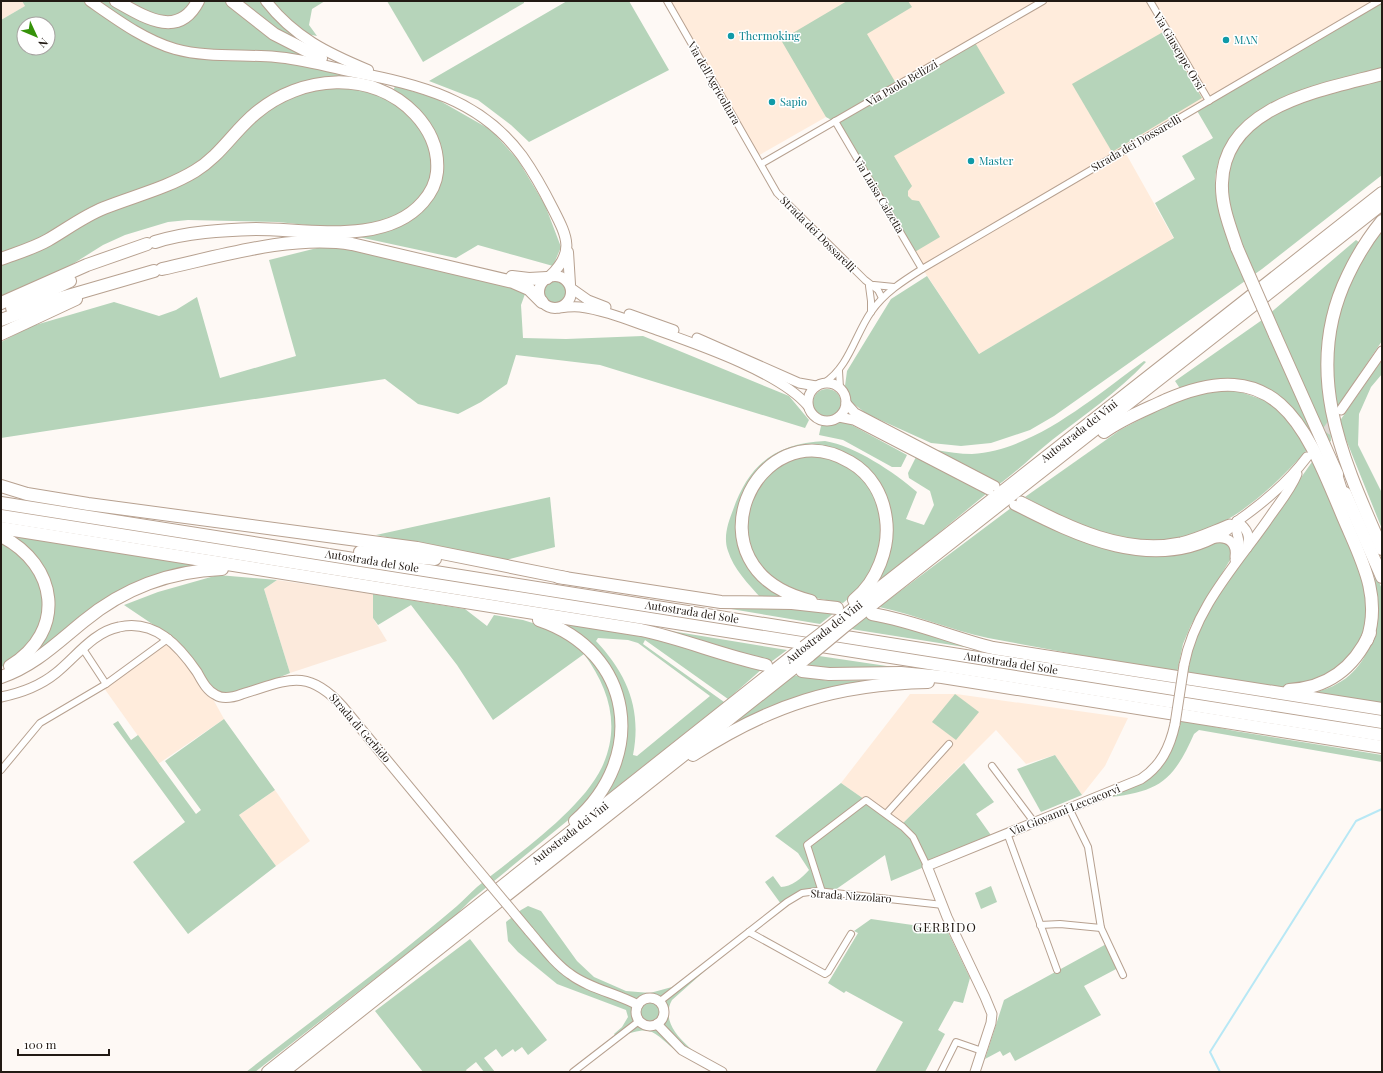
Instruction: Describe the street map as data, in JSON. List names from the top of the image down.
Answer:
{
  "streets": {
    "highway": ["Autostrada dei Vini", "Autostrada del Sole"],
    "street": [
      "Via Giuseppe Orsi",
      "Via dell'Agricoltura",
      "Via Paolo Belizzi",
      "Strada dei Dossarelli",
      "Via Luisa Calzetta",
      "Strada di Gerbido",
      "Via Giovanni Leccacorvi",
      "Strada Nizzolaro"
    ]
  },
  "crossings": [
    ["Via Giuseppe Orsi", "Strada dei Dossarelli"],
    ["Via dell'Agricoltura", "Via Paolo Belizzi"],
    ["Via dell'Agricoltura", "Strada dei Dossarelli"],
    ["Via Paolo Belizzi", "Strada dei Dossarelli"],
    ["Via Paolo Belizzi", "Via Luisa Calzetta"],
    ["Strada dei Dossarelli", "Via Luisa Calzetta"],
    ["Strada di Gerbido", "Strada Nizzolaro"]
  ],
  "districts": ["GERBIDO"],
  "places": [
    "Thermoking",
    "MAN",
    "Sapio",
    "Master"
  ],
  "scale_bar": "100 m",
  "north": "bottom right"
}
